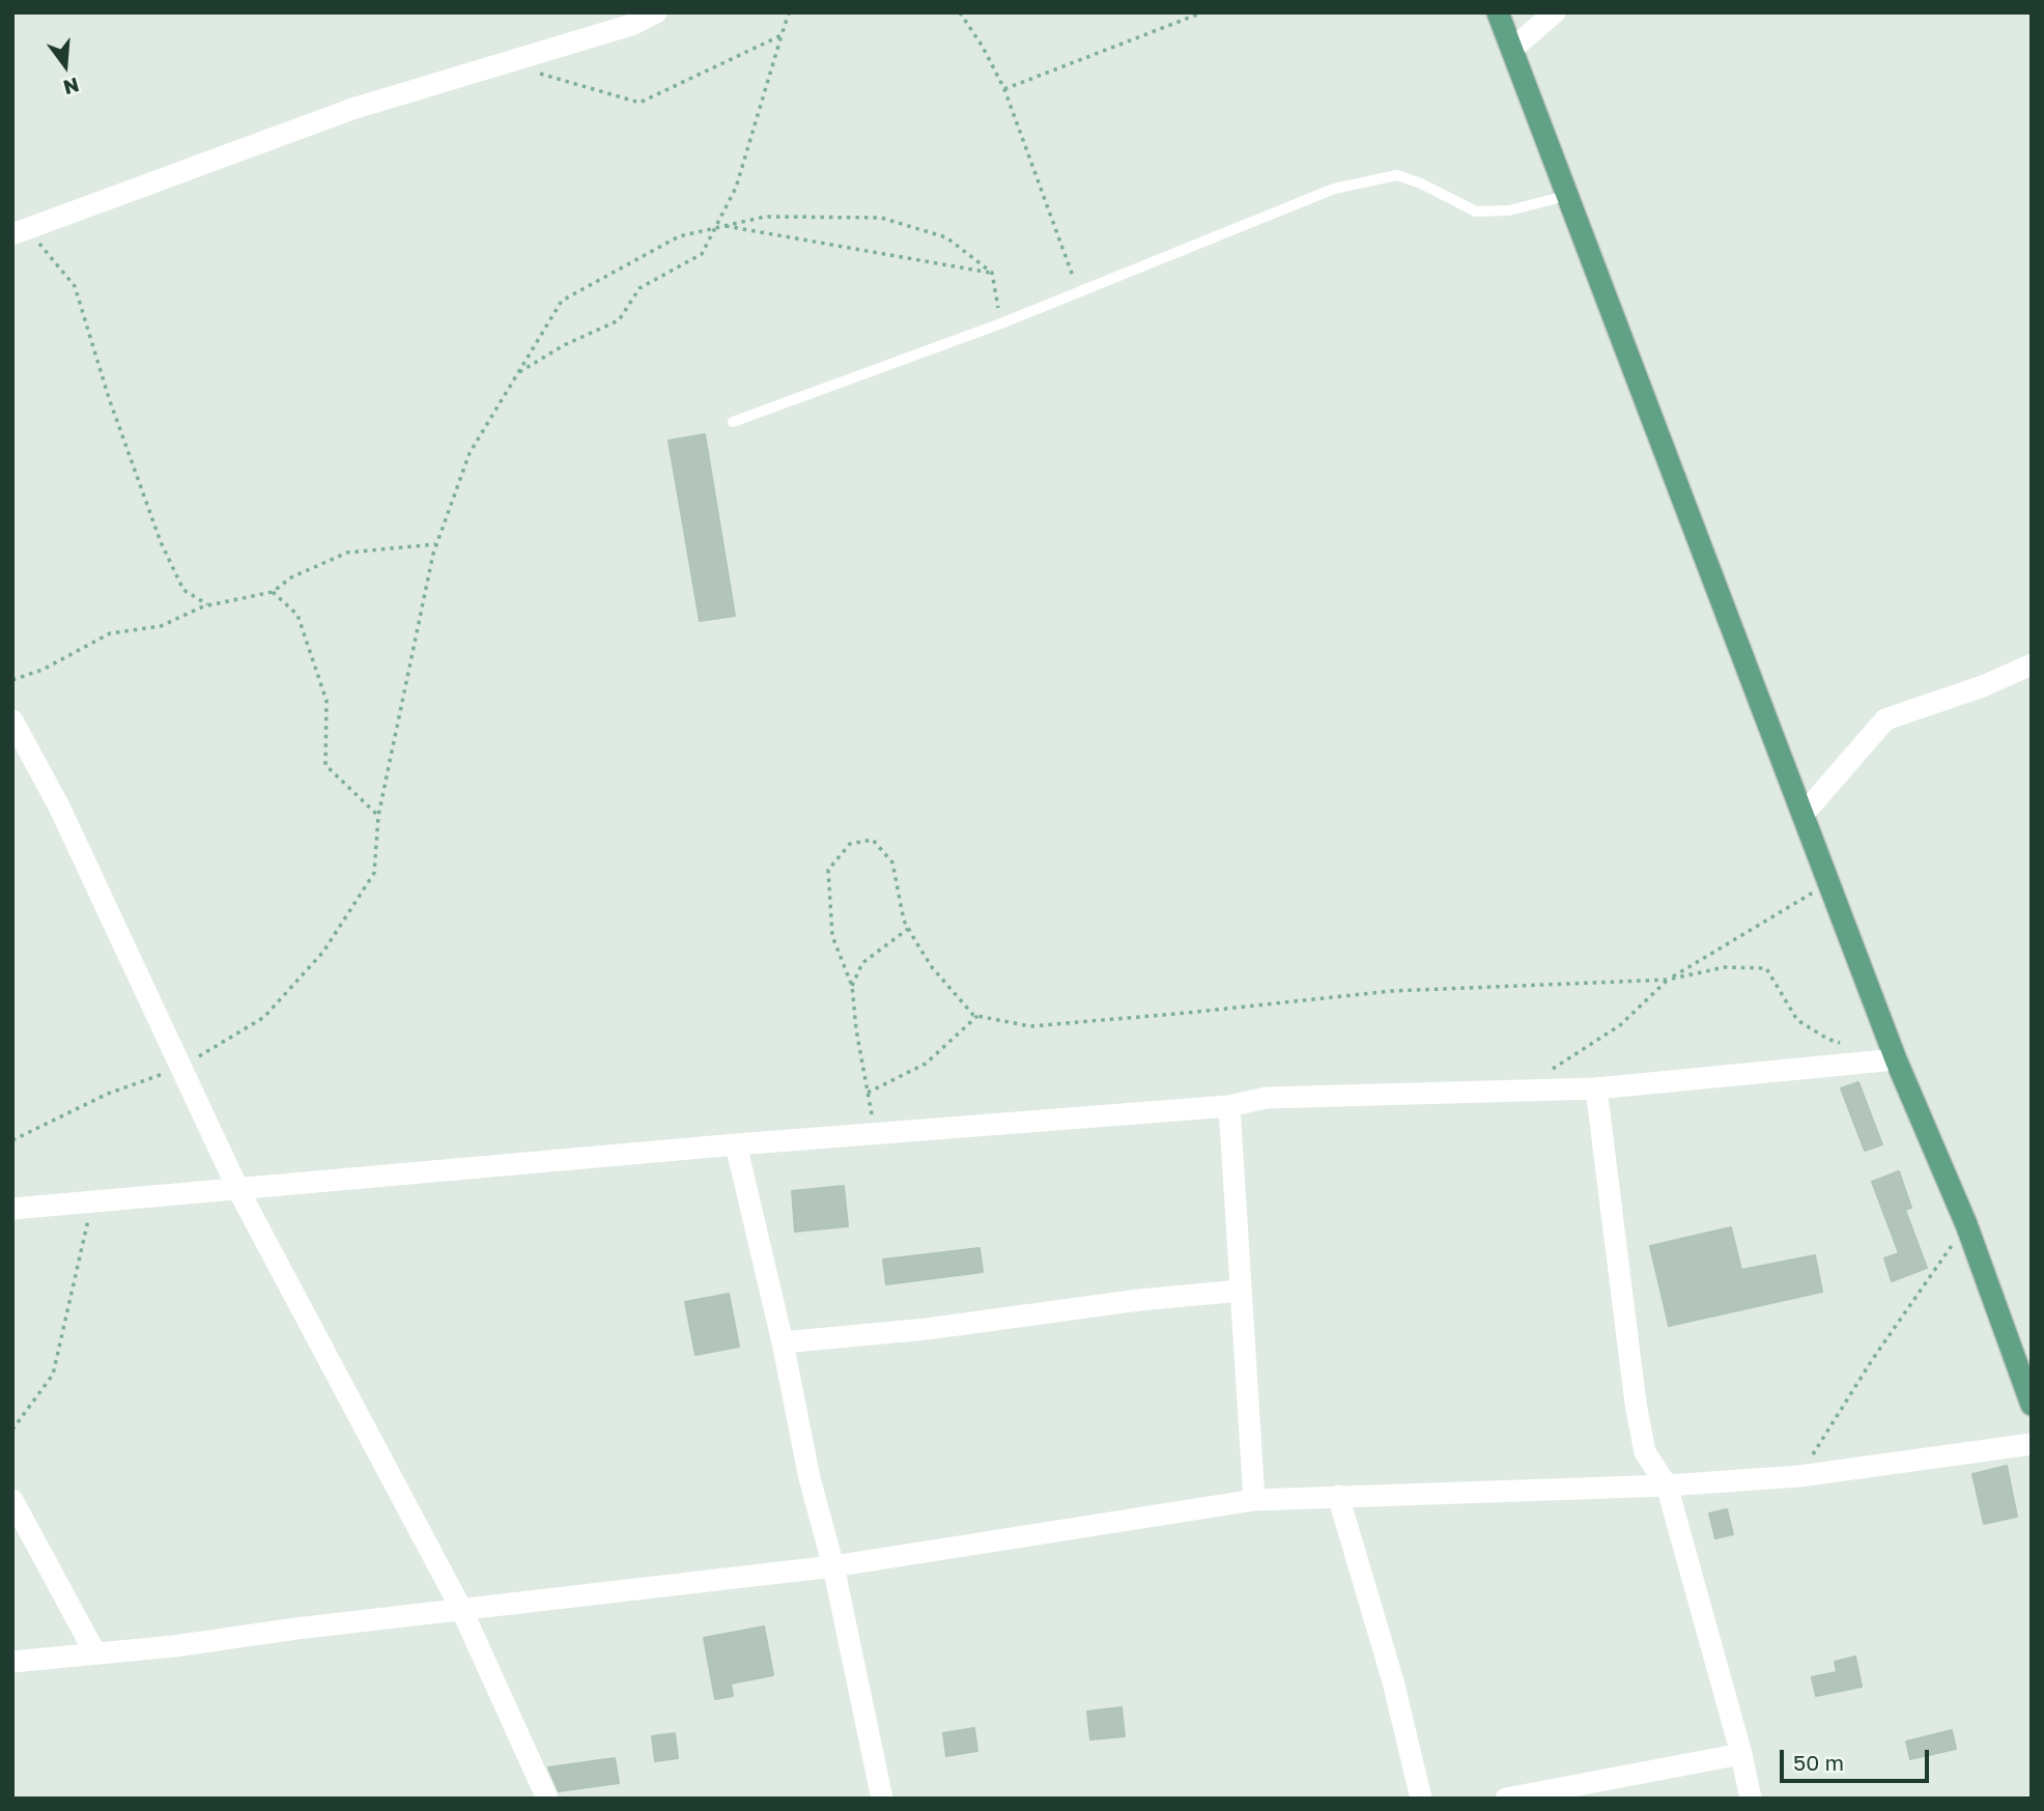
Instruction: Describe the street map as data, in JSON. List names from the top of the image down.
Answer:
{
  "scale_bar": "50 m",
  "north": "bottom"
}
